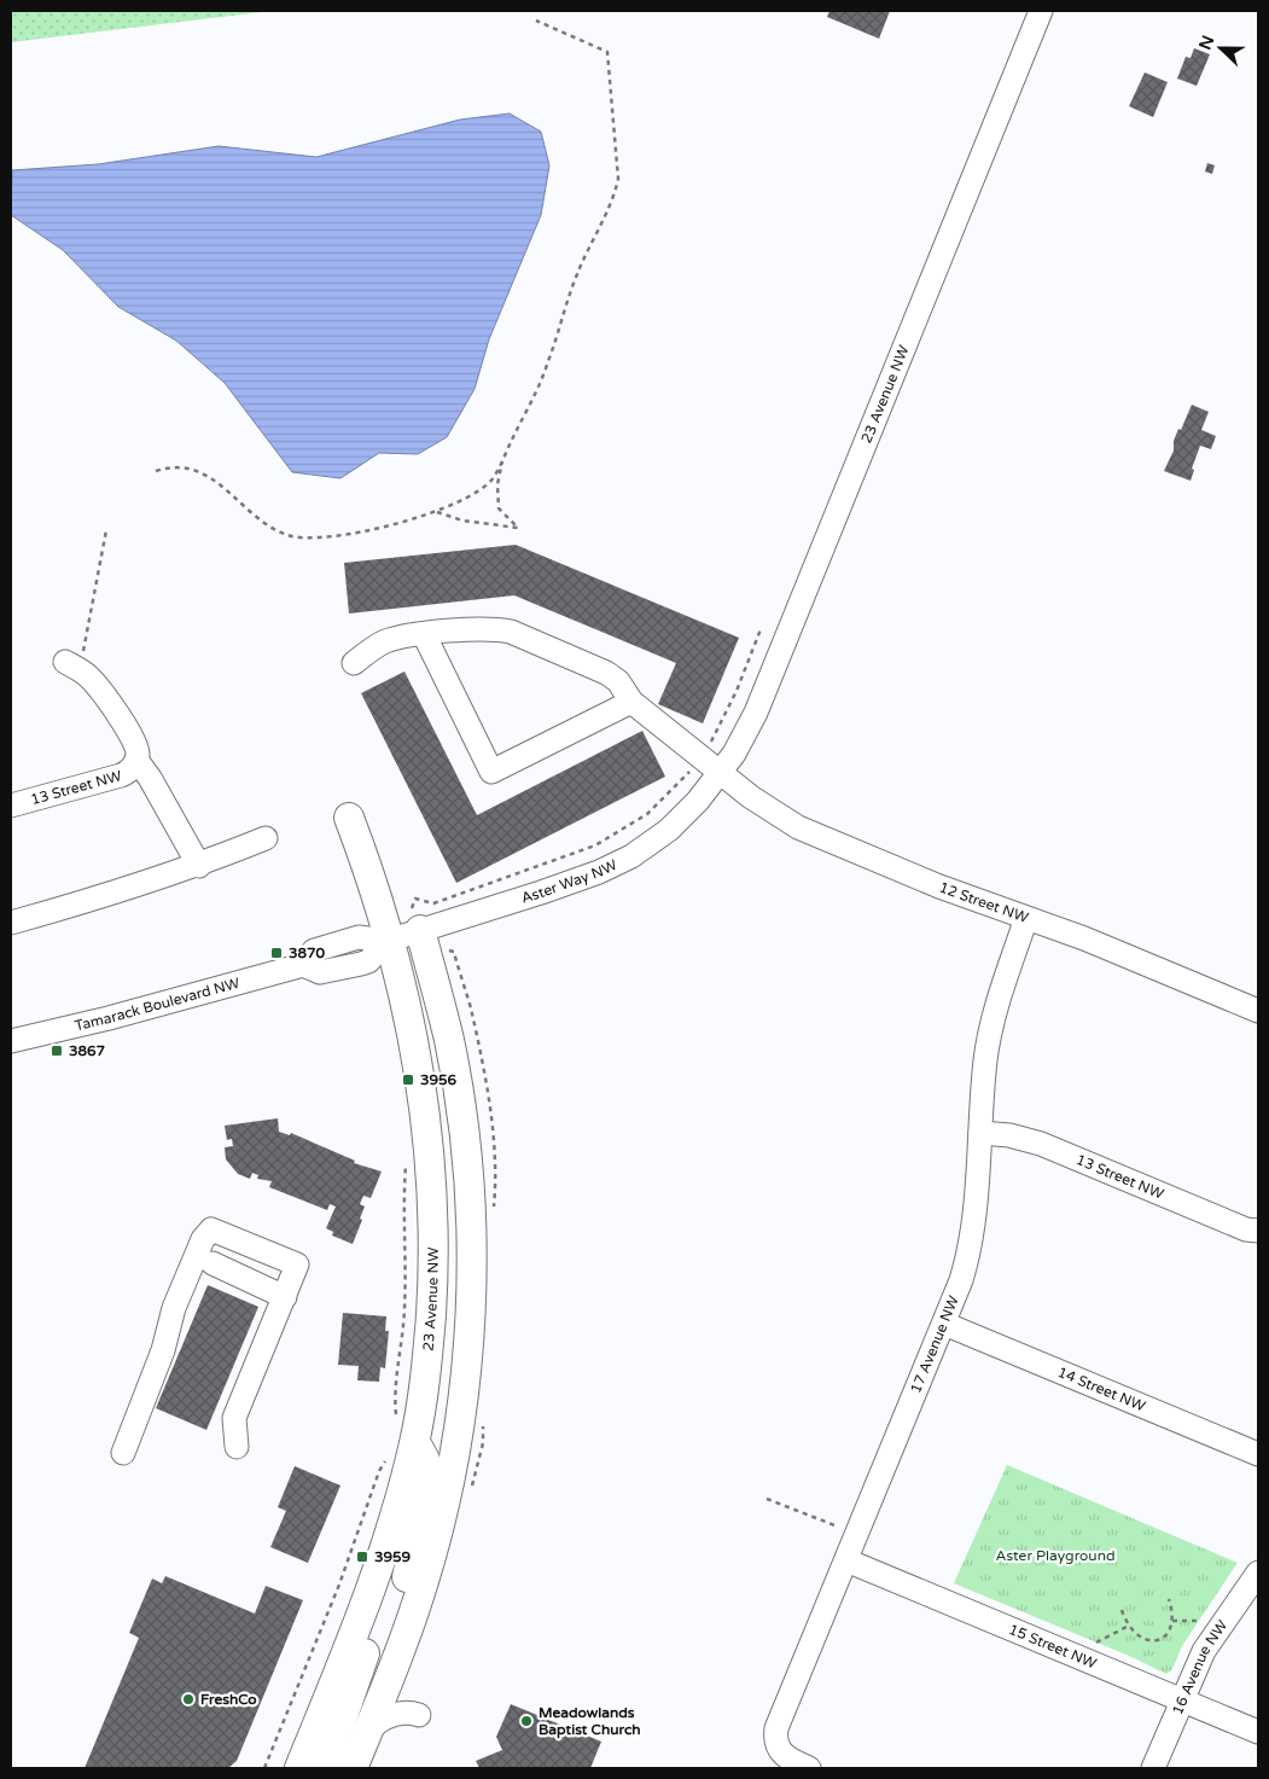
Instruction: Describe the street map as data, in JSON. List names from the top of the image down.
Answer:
{
  "streets": {
    "main road": ["23 Avenue NW"],
    "street": [
      "13 Street NW",
      "Aster Way NW",
      "12 Street NW",
      "Tamarack Boulevard NW",
      "17 Avenue NW",
      "14 Street NW",
      "15 Street NW",
      "16 Avenue NW"
    ]
  },
  "crossings": [
    ["23 Avenue NW", "Aster Way NW"],
    ["23 Avenue NW", "12 Street NW"],
    ["23 Avenue NW", "Tamarack Boulevard NW"],
    ["13 Street NW", "17 Avenue NW"],
    ["Aster Way NW", "12 Street NW"],
    ["Aster Way NW", "Tamarack Boulevard NW"],
    ["12 Street NW", "17 Avenue NW"],
    ["17 Avenue NW", "14 Street NW"],
    ["17 Avenue NW", "15 Street NW"],
    ["15 Street NW", "16 Avenue NW"]
  ],
  "parks": ["Aster Playground"],
  "places": {
    "transit": [
      "3870",
      "3867",
      "3956",
      "3959"
    ],
    "other": ["FreshCo", "Meadowlands Baptist Church"]
  },
  "north": "left"
}
